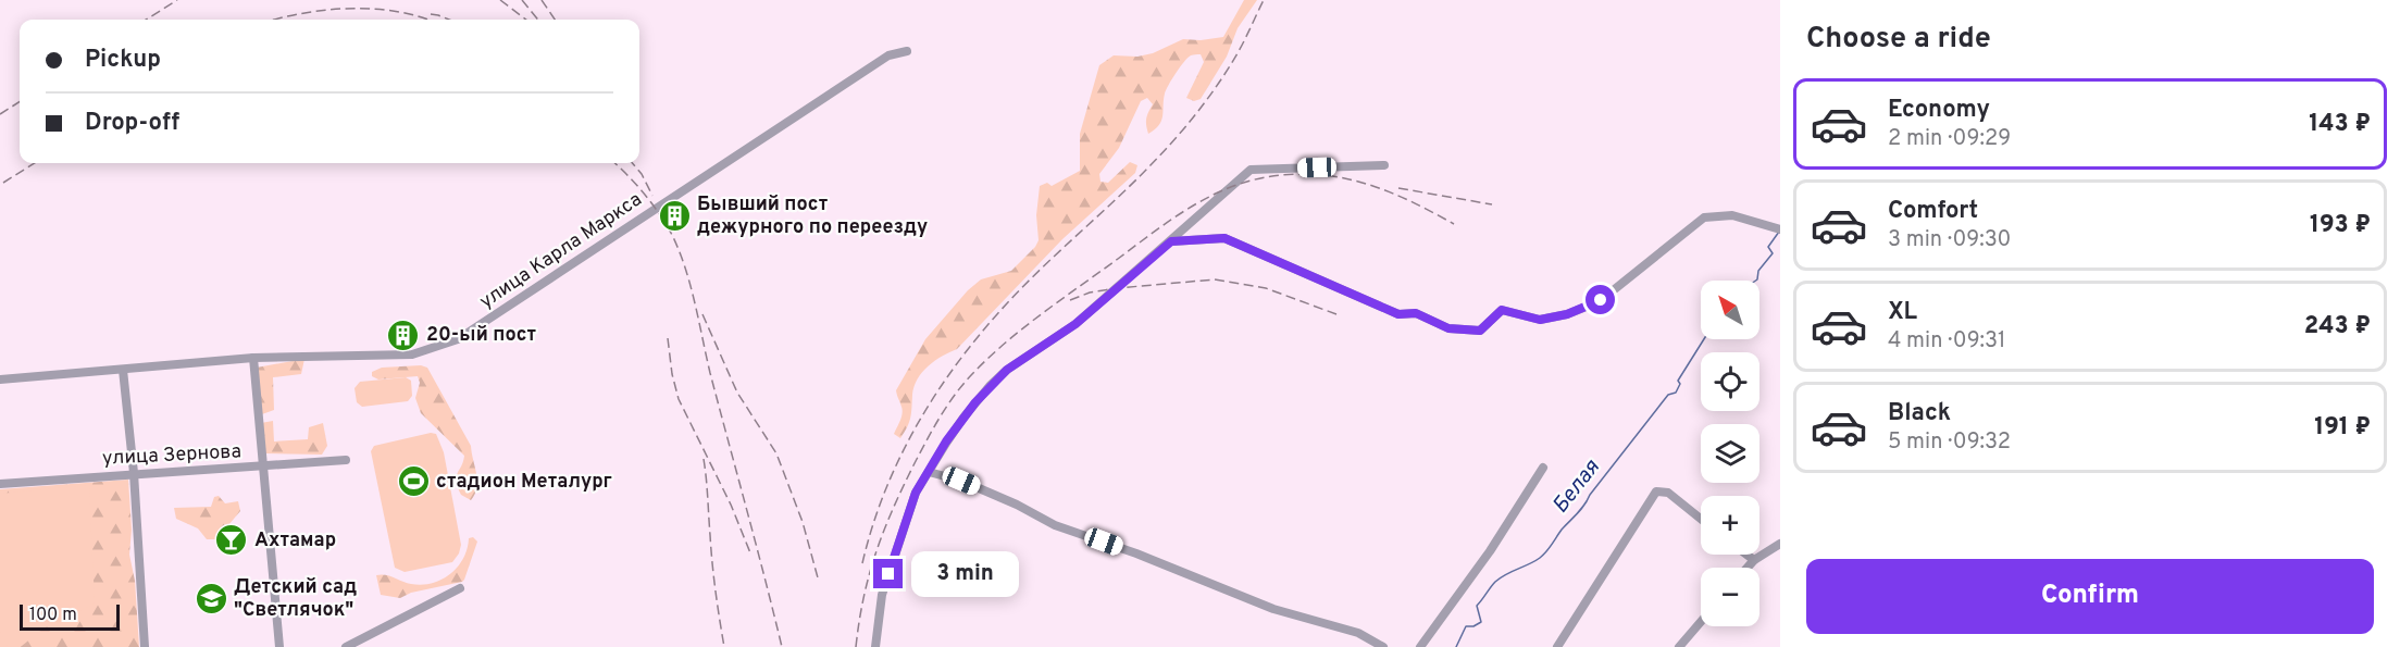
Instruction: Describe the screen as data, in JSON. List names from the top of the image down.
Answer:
{
  "streets": {
    "street": ["улица Карла Маркса", "улица Зернова"]
  },
  "water": ["Белая"],
  "places": {
    "building": ["Бывший пост дежурного по переезду", "20-ый пост"],
    "sports": ["стадион Металург"],
    "bar": ["Ахтамар"],
    "school or university": ["Детский сад \"Светлячок\""]
  },
  "scale_bar": "100 m",
  "north": "top left",
  "page": {
    "heading": "Choose a ride",
    "banner": ["Pickup", "Drop-off"],
    "list": [
      {
        "name": "Economy",
        "note": "2 min · 09:29",
        "value": "143 ₽"
      },
      {
        "name": "Comfort",
        "note": "3 min · 09:30",
        "value": "193 ₽"
      },
      {
        "name": "XL",
        "note": "4 min · 09:31",
        "value": "243 ₽"
      },
      {
        "name": "Black",
        "note": "5 min · 09:32",
        "value": "191 ₽"
      }
    ],
    "map_buttons": ["+", "−"],
    "buttons": "Confirm",
    "bubble": "3 min",
    "scale": "100 m"
  }
}
